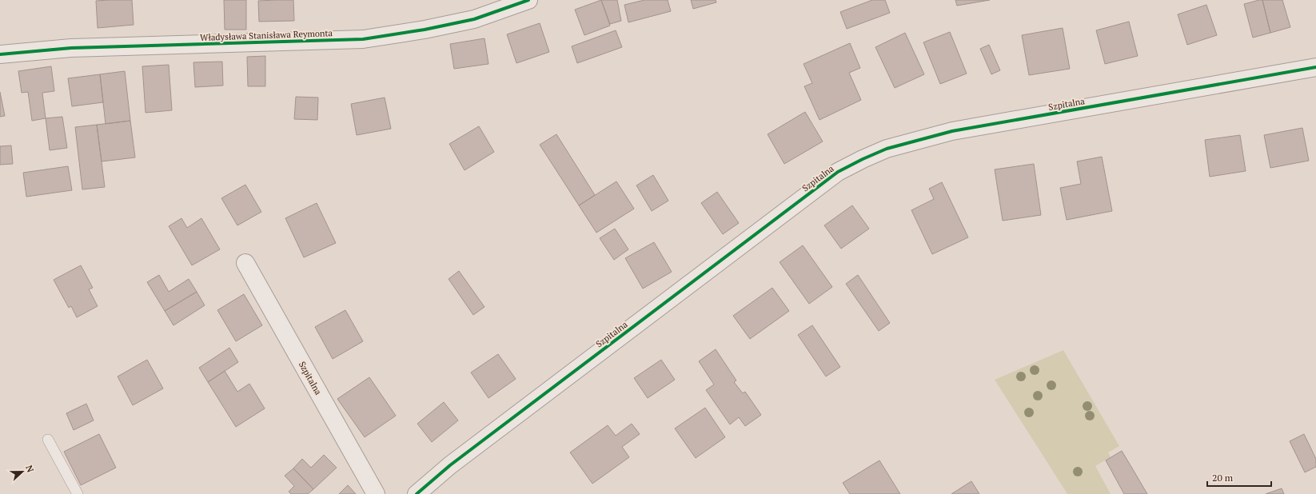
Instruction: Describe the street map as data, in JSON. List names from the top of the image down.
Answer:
{
  "streets": {
    "street": ["Władysława Stanisława Reymonta", "Szpitalna"]
  },
  "scale_bar": "20 m",
  "north": "right"
}
